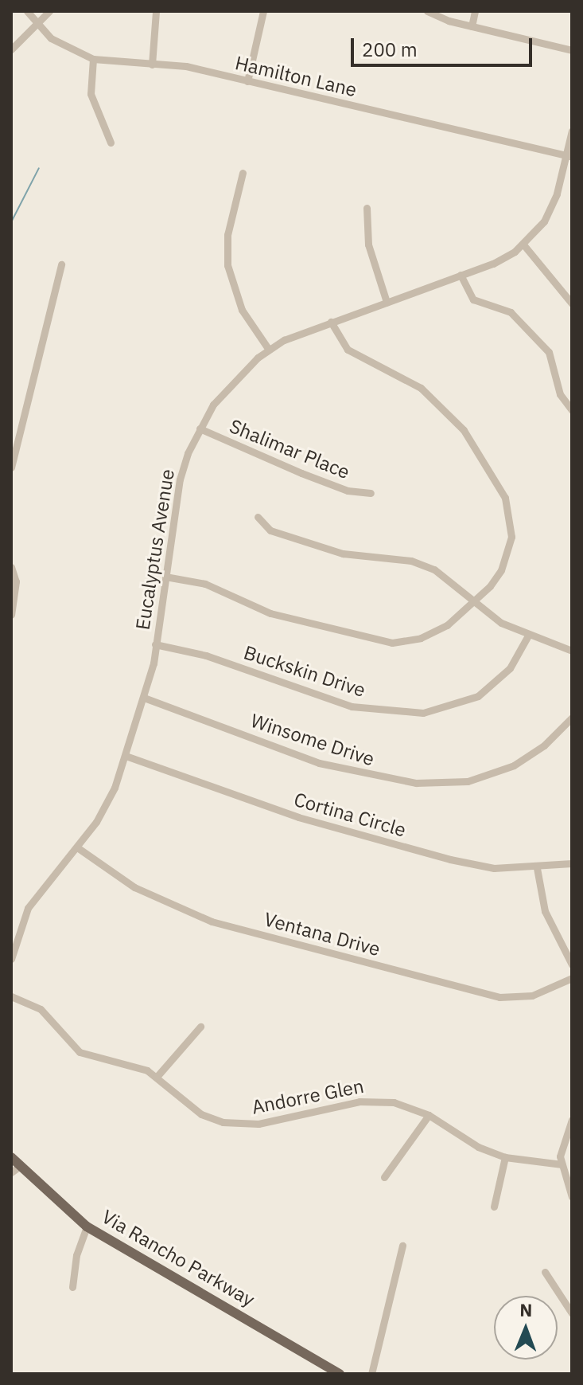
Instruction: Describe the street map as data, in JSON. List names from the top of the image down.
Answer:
{
  "streets": {
    "main road": ["Via Rancho Parkway"],
    "street": [
      "Hamilton Lane",
      "Shalimar Place",
      "Eucalyptus Avenue",
      "Buckskin Drive",
      "Winsome Drive",
      "Cortina Circle",
      "Ventana Drive",
      "Andorre Glen"
    ]
  },
  "crossings": [
    ["Hamilton Lane", "Eucalyptus Avenue"],
    ["Shalimar Place", "Eucalyptus Avenue"],
    ["Eucalyptus Avenue", "Buckskin Drive"],
    ["Eucalyptus Avenue", "Winsome Drive"],
    ["Eucalyptus Avenue", "Cortina Circle"],
    ["Eucalyptus Avenue", "Ventana Drive"]
  ],
  "scale_bar": "200 m",
  "north": "top"
}
